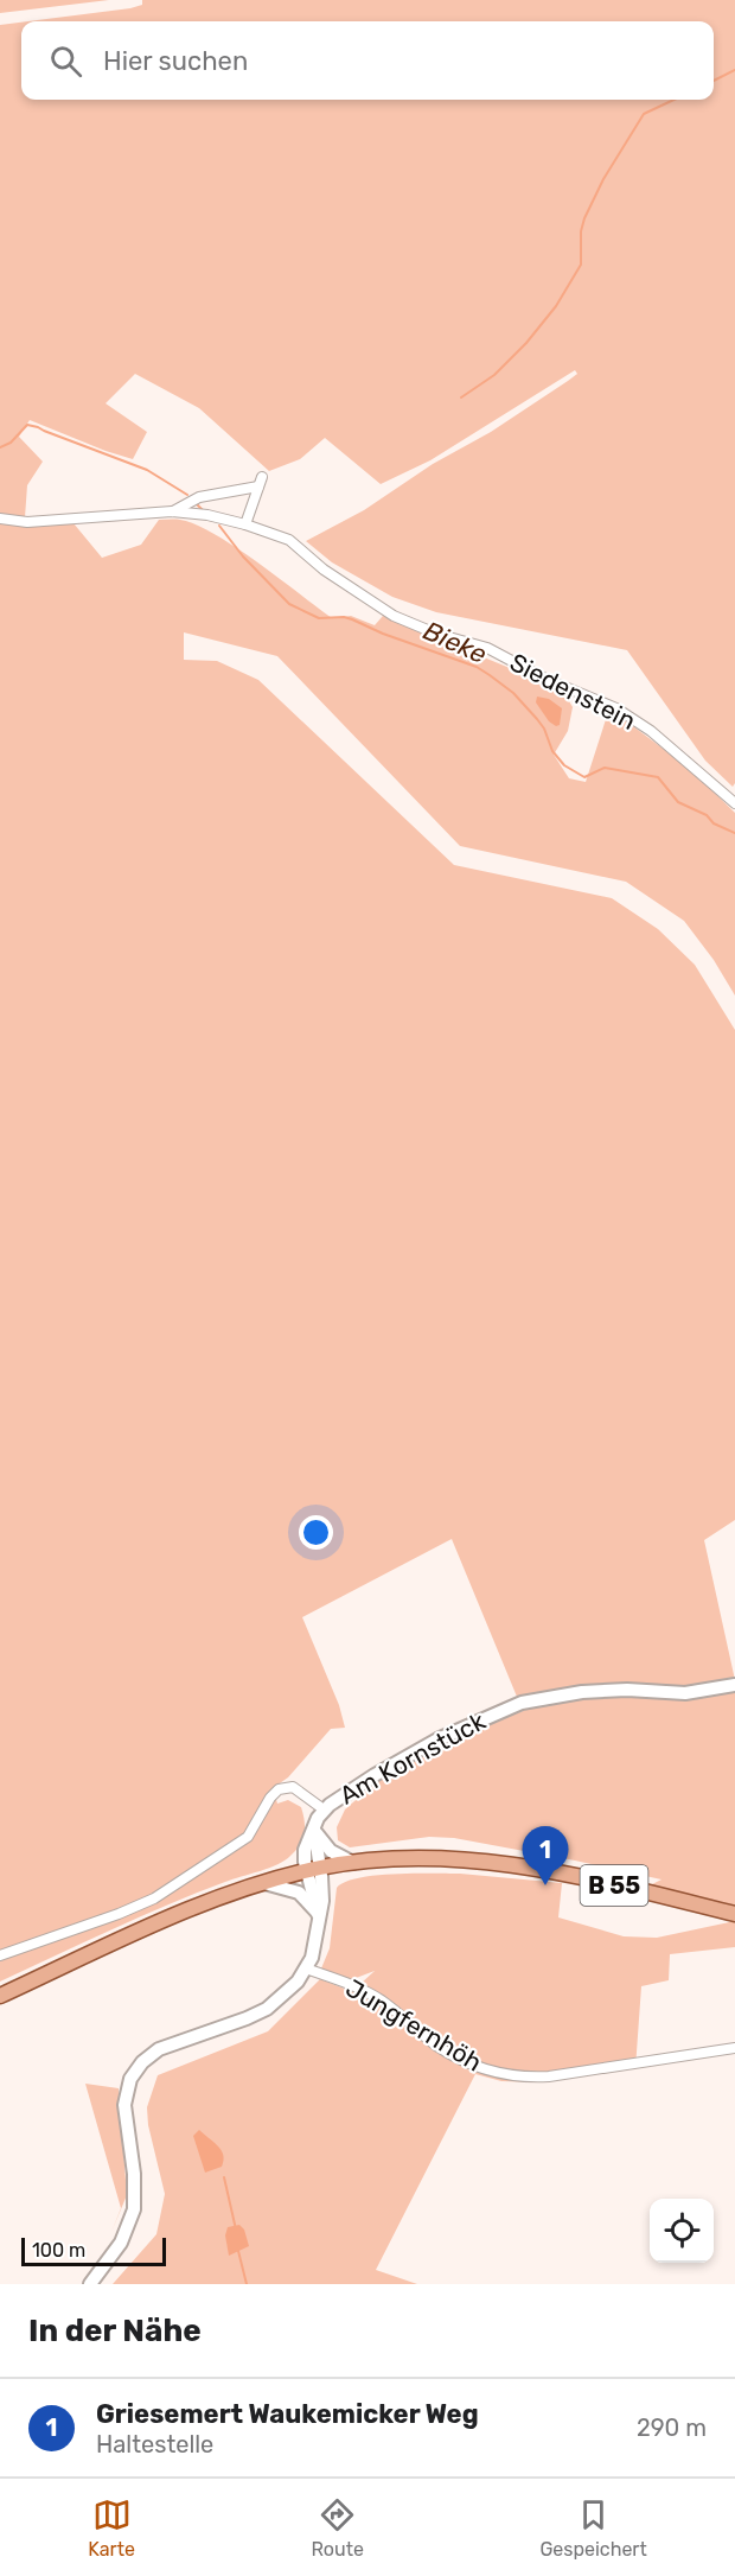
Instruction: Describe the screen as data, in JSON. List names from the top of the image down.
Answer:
{
  "streets": {
    "main road": ["B 55"],
    "street": ["Siedenstein", "Am Kornstück", "Jungfernhöh"]
  },
  "crossings": [
    ["Am Kornstück", "B 55"]
  ],
  "water": ["Bieke"],
  "scale_bar": "100 m",
  "page": {
    "search": "Hier suchen",
    "pins": "1",
    "scale": "100 m",
    "heading": "In der Nähe",
    "list": [
      {
        "mark": "1",
        "name": "Griesemert Waukemicker Weg",
        "note": "Haltestelle",
        "value": "290 m"
      }
    ],
    "nav": ["Karte", "Route", "Gespeichert"]
  }
}
